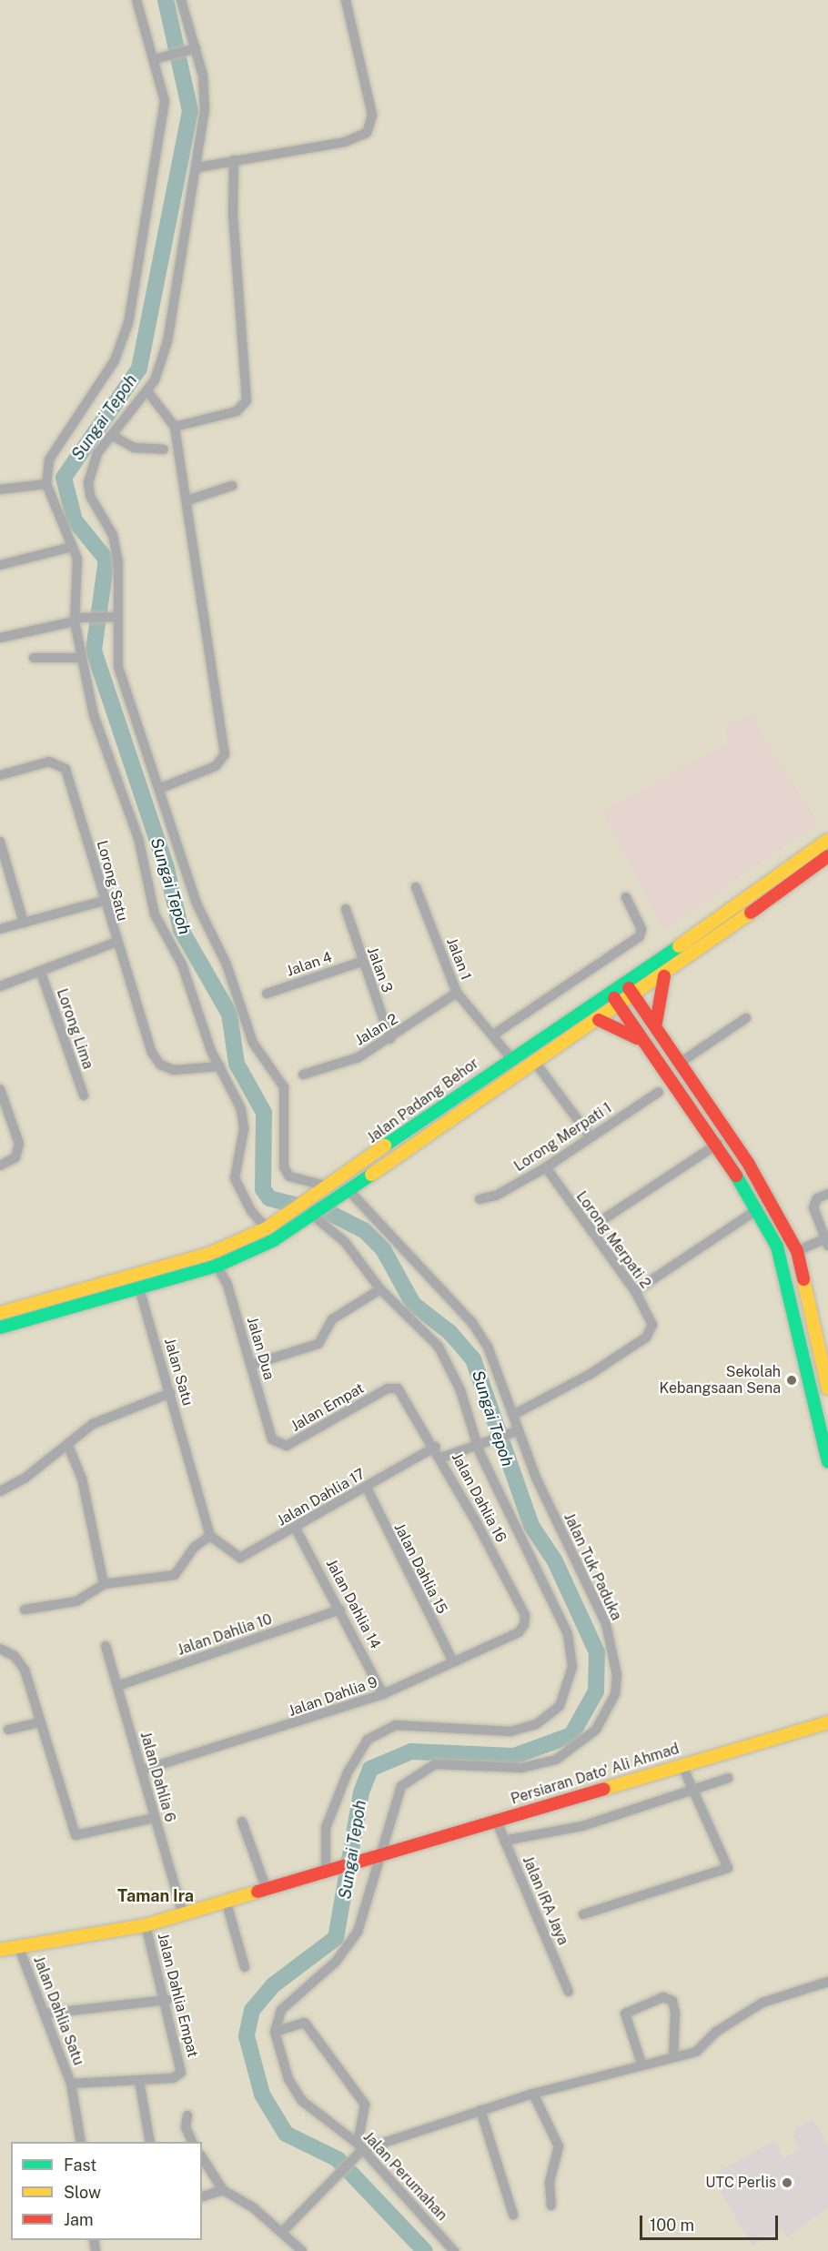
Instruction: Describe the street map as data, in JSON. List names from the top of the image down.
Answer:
{
  "streets": {
    "main road": ["Jalan Padang Behor", "Persiaran Dato' Ali Ahmad"],
    "street": [
      "Lorong Satu",
      "Jalan 1",
      "Jalan 4",
      "Jalan 3",
      "Lorong Lima",
      "Jalan 2",
      "Lorong Merpati 1",
      "Lorong Merpati 2",
      "Jalan Dua",
      "Jalan Satu",
      "Jalan Empat",
      "Jalan Dahlia 17",
      "Jalan Dahlia 16",
      "Jalan Tuk Paduka",
      "Jalan Dahlia 15",
      "Jalan Dahlia 14",
      "Jalan Dahlia 10",
      "Jalan Dahlia 9",
      "Jalan Dahlia 6",
      "Jalan IRA Jaya",
      "Jalan Dahlia Empat",
      "Jalan Dahlia Satu",
      "Jalan Perumahan"
    ]
  },
  "crossings": [
    ["Jalan 1", "Jalan 2"],
    ["Jalan 1", "Jalan Padang Behor"],
    ["Jalan 4", "Jalan 3"],
    ["Jalan 3", "Jalan 2"],
    ["Jalan Padang Behor", "Jalan Dua"],
    ["Jalan Padang Behor", "Jalan Satu"],
    ["Jalan Padang Behor", "Jalan Tuk Paduka"],
    ["Lorong Merpati 1", "Lorong Merpati 2"],
    ["Lorong Merpati 2", "Jalan Tuk Paduka"],
    ["Jalan Dua", "Jalan Empat"],
    ["Jalan Satu", "Jalan Dahlia 17"],
    ["Jalan Empat", "Jalan Dahlia 16"],
    ["Jalan Dahlia 17", "Jalan Dahlia 16"],
    ["Jalan Dahlia 17", "Jalan Dahlia 15"],
    ["Jalan Dahlia 17", "Jalan Dahlia 14"],
    ["Jalan Dahlia 16", "Jalan Dahlia 9"],
    ["Jalan Tuk Paduka", "Persiaran Dato' Ali Ahmad"],
    ["Jalan Dahlia 15", "Jalan Dahlia 9"],
    ["Jalan Dahlia 14", "Jalan Dahlia 10"],
    ["Jalan Dahlia 14", "Jalan Dahlia 9"],
    ["Jalan Dahlia 10", "Jalan Dahlia 6"],
    ["Jalan Dahlia 9", "Jalan Dahlia 6"],
    ["Persiaran Dato' Ali Ahmad", "Jalan Dahlia 6"],
    ["Persiaran Dato' Ali Ahmad", "Jalan IRA Jaya"],
    ["Persiaran Dato' Ali Ahmad", "Jalan Dahlia Empat"],
    ["Persiaran Dato' Ali Ahmad", "Jalan Dahlia Satu"]
  ],
  "districts": ["Taman Ira"],
  "water": ["Sungai Tepoh"],
  "places": ["Sekolah Kebangsaan Sena", "UTC Perlis"],
  "legend": ["Fast", "Slow", "Jam"],
  "scale_bar": "100 m"
}
